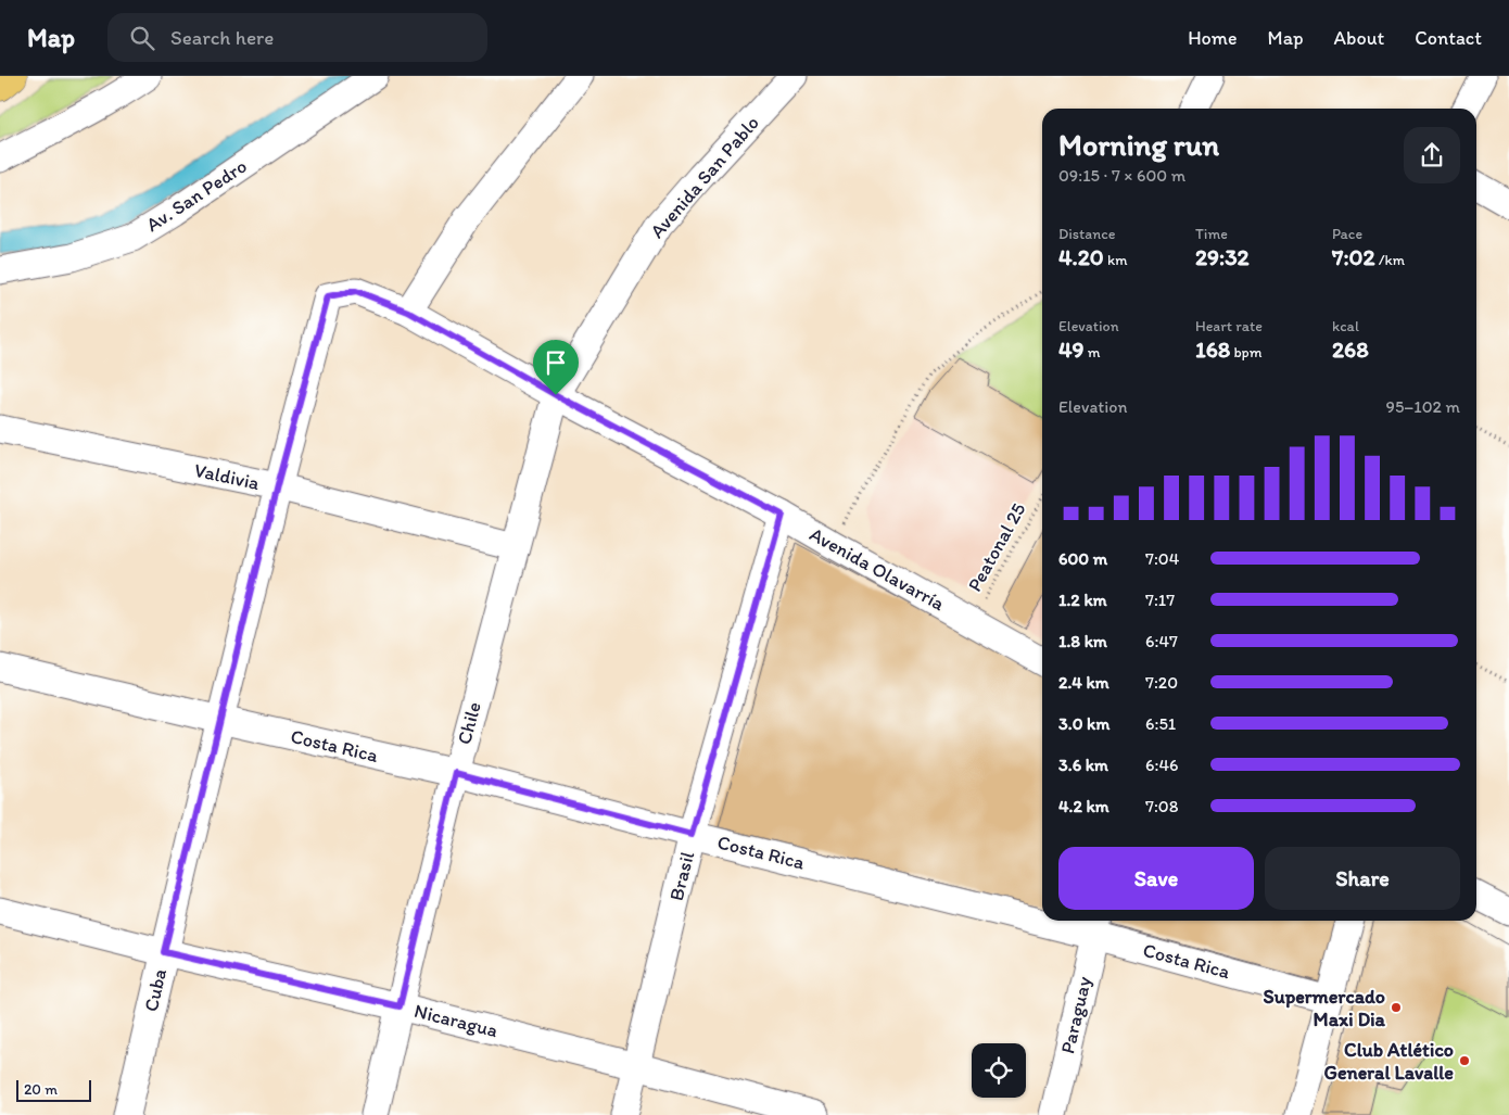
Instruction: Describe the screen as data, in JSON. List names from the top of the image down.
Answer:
{
  "streets": {
    "street": [
      "Avenida San Pablo",
      "Av. San Pedro",
      "Valdivia",
      "Avenida Olavarría",
      "Chile",
      "Costa Rica",
      "Brasil",
      "Cuba",
      "Paraguay",
      "Nicaragua"
    ],
    "path": ["Peatonal 25"]
  },
  "crossings": [
    ["Avenida San Pablo", "Avenida Olavarría"],
    ["Avenida San Pablo", "Chile"],
    ["Valdivia", "Chile"],
    ["Valdivia", "Cuba"],
    ["Peatonal 25", "Avenida Olavarría"],
    ["Avenida Olavarría", "Chile"],
    ["Avenida Olavarría", "Brasil"],
    ["Avenida Olavarría", "Cuba"],
    ["Chile", "Costa Rica"],
    ["Chile", "Nicaragua"],
    ["Costa Rica", "Brasil"],
    ["Costa Rica", "Cuba"],
    ["Costa Rica", "Paraguay"],
    ["Brasil", "Nicaragua"],
    ["Cuba", "Nicaragua"]
  ],
  "places": ["Supermercado Maxi Dia", "Club Atlético General Lavalle"],
  "scale_bar": "20 m",
  "page": {
    "header": "Map",
    "search": "Search here",
    "nav": [
      "Home",
      "Map",
      "About",
      "Contact"
    ],
    "heading": ["Morning run", "09:15 · 7 × 600 m"],
    "stats": [
      ["Distance", "4.20 km"],
      ["Time", "29:32"],
      ["Pace", "7:02 /km"],
      ["Elevation", "49 m"],
      ["Heart rate", "168 bpm"],
      ["kcal", "268"]
    ],
    "chart": ["Elevation", "95–102 m"],
    "list": [
      {
        "name": "600 m",
        "note": "7:04"
      },
      {
        "name": "1.2 km",
        "note": "7:17"
      },
      {
        "name": "1.8 km",
        "note": "6:47"
      },
      {
        "name": "2.4 km",
        "note": "7:20"
      },
      {
        "name": "3.0 km",
        "note": "6:51"
      },
      {
        "name": "3.6 km",
        "note": "6:46"
      },
      {
        "name": "4.2 km",
        "note": "7:08"
      }
    ],
    "buttons": ["Save", "Share"],
    "scale": "20 m"
  }
}
